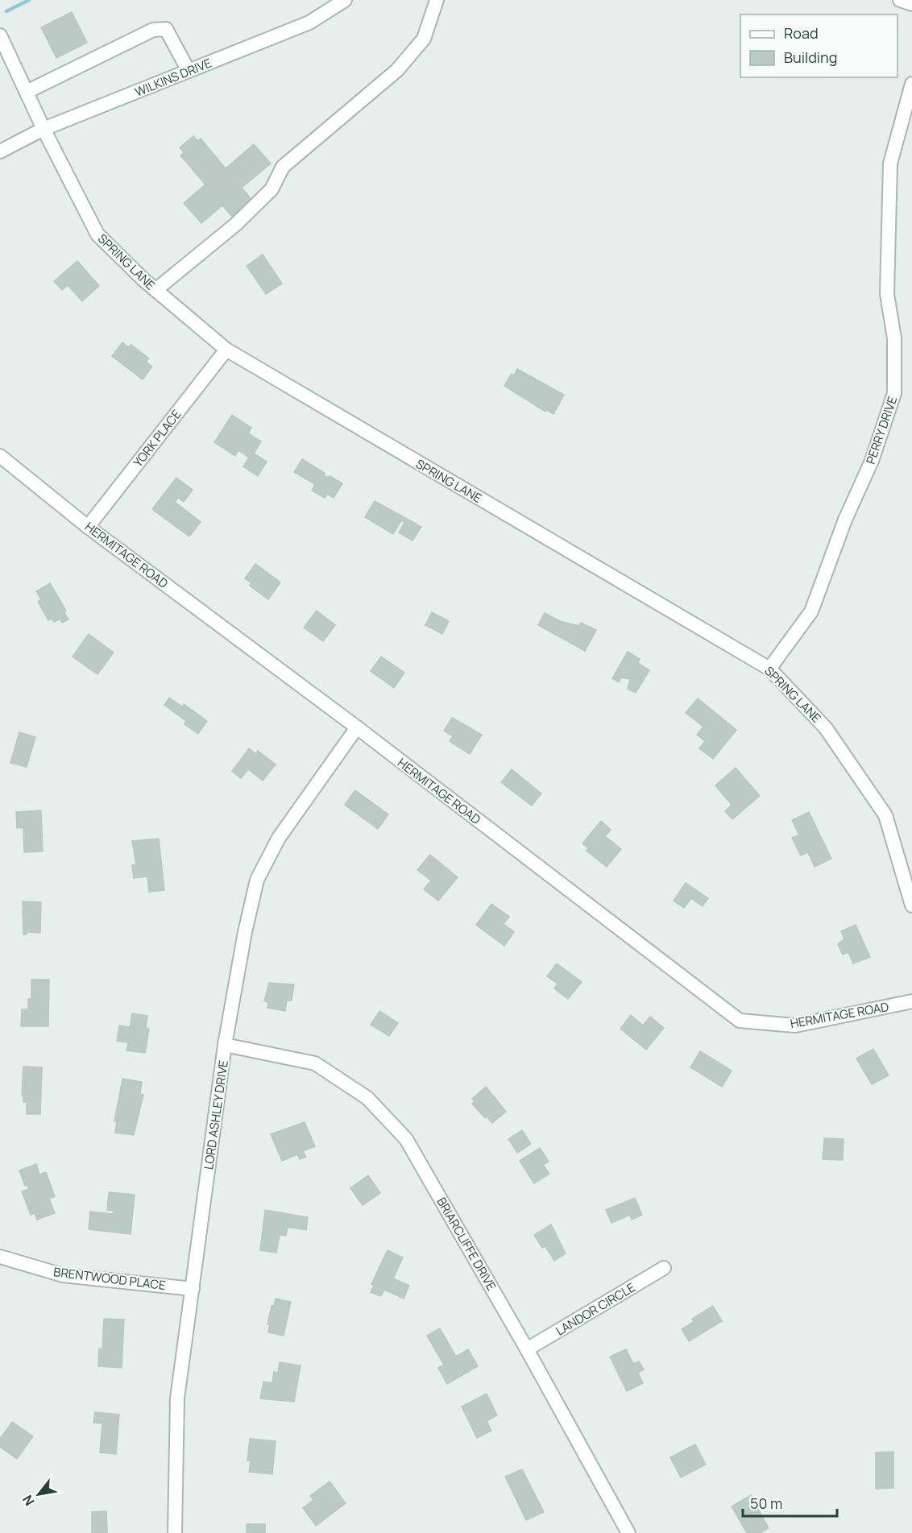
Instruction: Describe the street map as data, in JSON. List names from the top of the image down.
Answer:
{
  "streets": {
    "street": [
      "WILKINS DRIVE",
      "SPRING LANE",
      "PERRY DRIVE",
      "YORK PLACE",
      "HERMITAGE ROAD",
      "LORD ASHLEY DRIVE",
      "BRIARCLIFFE DRIVE",
      "BRENTWOOD PLACE",
      "LANDOR CIRCLE"
    ]
  },
  "crossings": [
    ["WILKINS DRIVE", "SPRING LANE"],
    ["SPRING LANE", "PERRY DRIVE"],
    ["SPRING LANE", "YORK PLACE"],
    ["YORK PLACE", "HERMITAGE ROAD"],
    ["HERMITAGE ROAD", "LORD ASHLEY DRIVE"],
    ["LORD ASHLEY DRIVE", "BRIARCLIFFE DRIVE"],
    ["LORD ASHLEY DRIVE", "BRENTWOOD PLACE"],
    ["BRIARCLIFFE DRIVE", "LANDOR CIRCLE"]
  ],
  "legend": ["Road", "Building"],
  "scale_bar": "50 m",
  "north": "bottom left"
}
